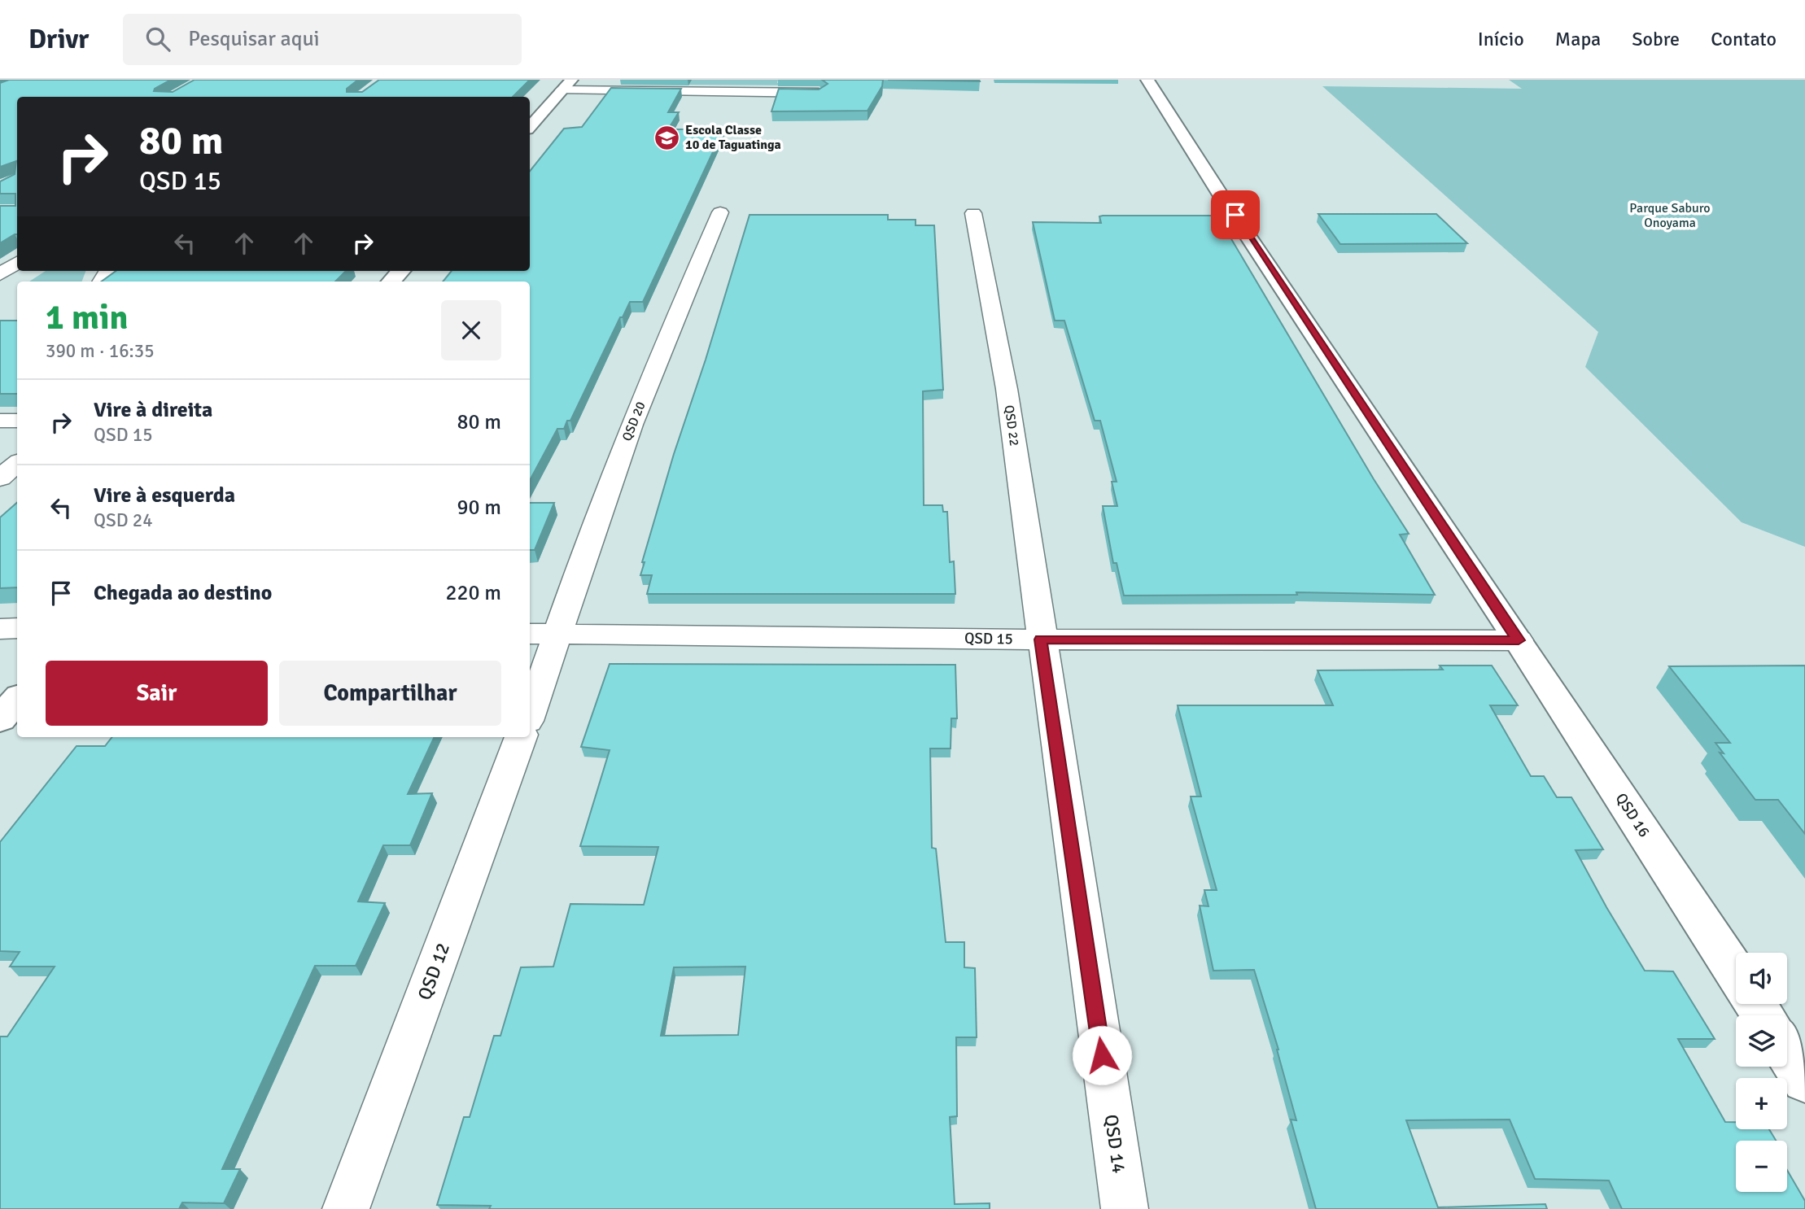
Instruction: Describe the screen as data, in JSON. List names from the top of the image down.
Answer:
{
  "streets": {
    "street": [
      "QSD 20",
      "QSD 22",
      "QSD 15",
      "QSD 16",
      "QSD 12",
      "QSD 14"
    ]
  },
  "crossings": [
    ["QSD 20", "QSD 15"],
    ["QSD 22", "QSD 15"],
    ["QSD 22", "QSD 14"],
    ["QSD 15", "QSD 16"],
    ["QSD 15", "QSD 14"]
  ],
  "parks": ["Parque Saburo Onoyama"],
  "places": {
    "school or university": ["Escola Classe 10 de Taguatinga"]
  },
  "page": {
    "header": "Drivr",
    "search": "Pesquisar aqui",
    "nav": [
      "Início",
      "Mapa",
      "Sobre",
      "Contato"
    ],
    "turn": ["80 m", "QSD 15"],
    "heading": ["1 min", "390 m · 16:35"],
    "list": [
      {
        "name": "Vire à direita",
        "note": "QSD 15",
        "value": "80 m"
      },
      {
        "name": "Vire à esquerda",
        "note": "QSD 24",
        "value": "90 m"
      },
      {
        "name": "Chegada ao destino",
        "value": "220 m"
      }
    ],
    "buttons": ["Sair", "Compartilhar"],
    "map_buttons": ["+", "−"]
  }
}
